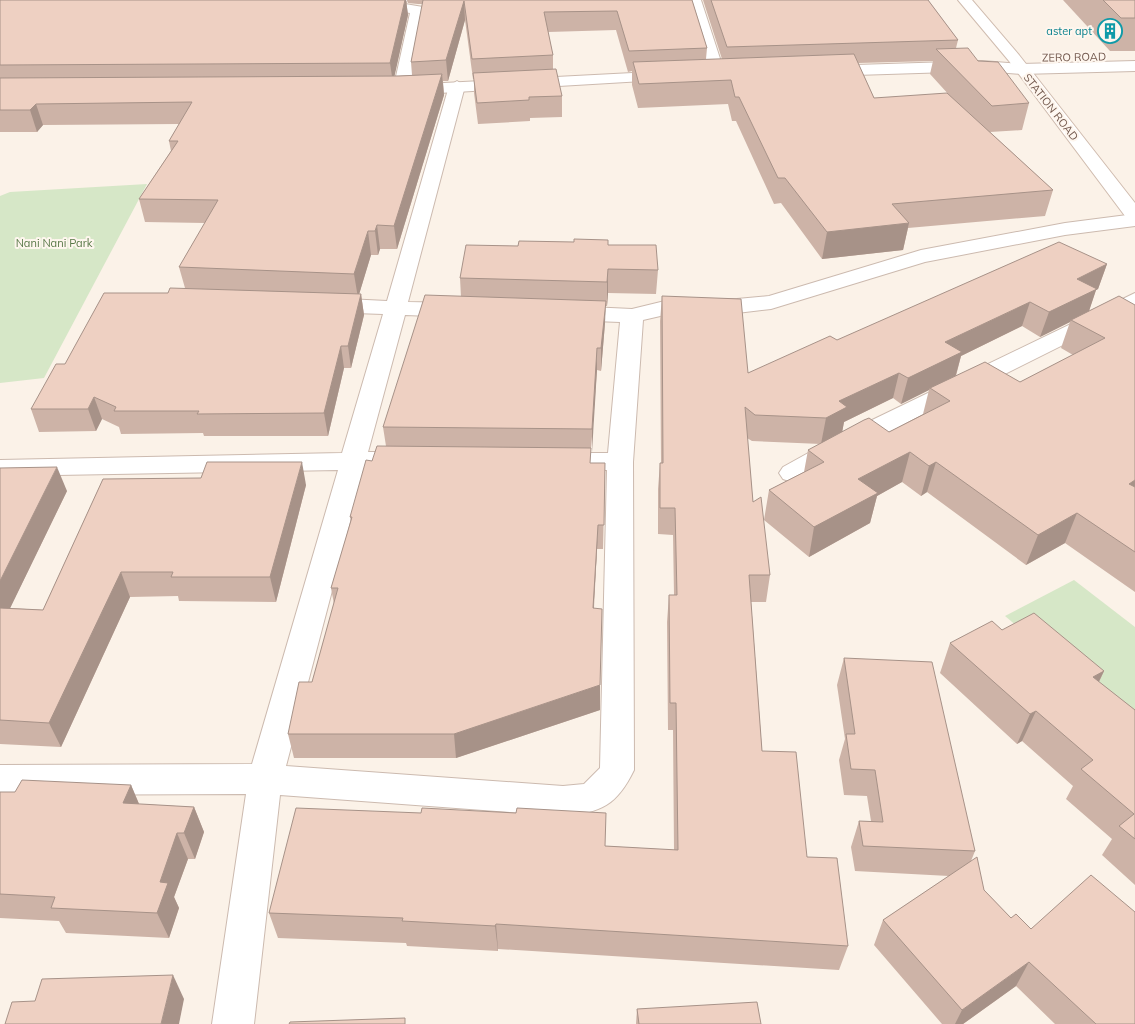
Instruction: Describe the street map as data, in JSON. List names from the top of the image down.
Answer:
{
  "streets": {
    "street": ["ZERO ROAD", "STATION ROAD"]
  },
  "crossings": [
    ["ZERO ROAD", "STATION ROAD"]
  ],
  "parks": ["Nani Nani Park"],
  "places": {
    "building": ["aster apt"]
  }
}
